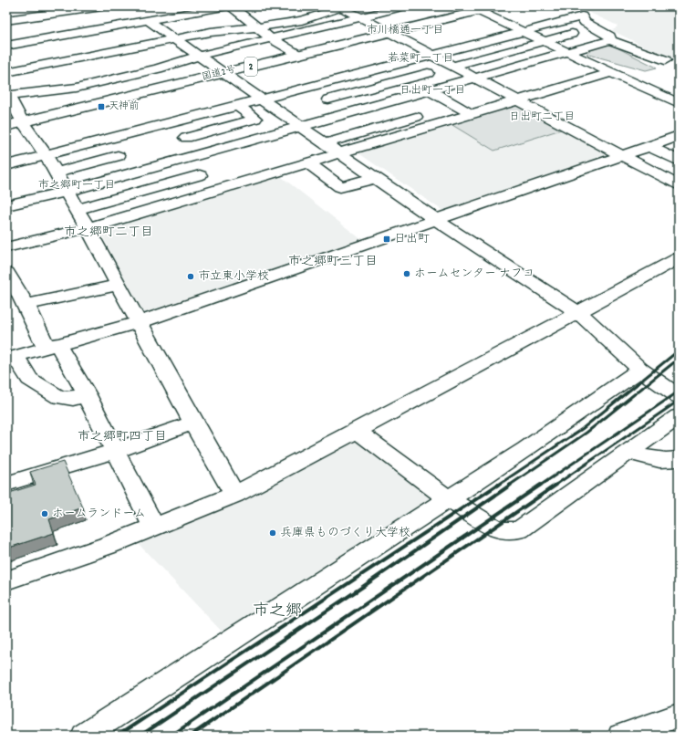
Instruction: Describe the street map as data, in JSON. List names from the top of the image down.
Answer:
{
  "streets": {
    "highway": ["2", "国道2号"]
  },
  "districts": [
    "市川橋通一丁目",
    "若菜町一丁目",
    "日出町一丁目",
    "日出町二丁目",
    "市之郷町一丁目",
    "市之郷町二丁目",
    "市之郷町三丁目",
    "市之郷町四丁目",
    "市之郷"
  ],
  "places": {
    "transit": ["天神前", "日出町"],
    "other": [
      "ホームセンター ナフコ",
      "市立東小学校",
      "ホームランドーム",
      "兵庫県ものづくり大学校"
    ]
  }
}
